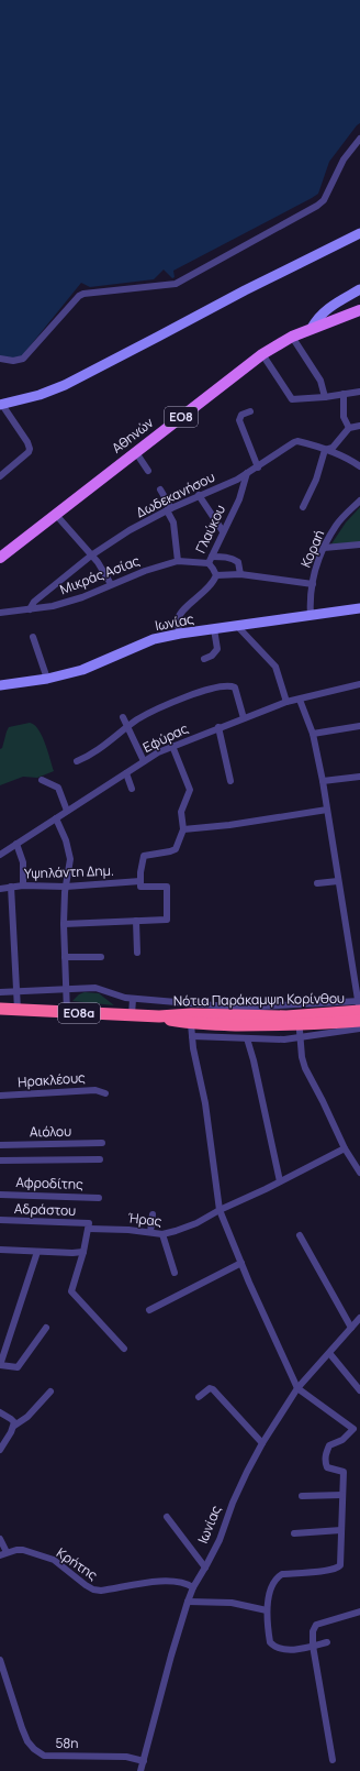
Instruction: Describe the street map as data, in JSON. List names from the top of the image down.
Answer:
{
  "streets": {
    "highway": ["Νότια Παράκαμψη Κορίνθου", "ΕΟ8α"],
    "main road": ["ΕΟ8", "Αθηνών"],
    "street": [
      "Δωδεκανήσου",
      "Γλαύκου",
      "Κοραή",
      "Μικράς Ασίας",
      "Ιωνίας",
      "Εφύρας",
      "Υψηλάντη Δημ.",
      "Ηρακλέους",
      "Αιόλου",
      "Αφροδίτης",
      "Αδράστου",
      "Ήρας",
      "Κρήτης",
      "58η"
    ]
  },
  "crossings": [
    ["Δωδεκανήσου", "Γλαύκου"],
    ["Δωδεκανήσου", "Μικράς Ασίας"],
    ["Γλαύκου", "Μικράς Ασίας"],
    ["Κοραή", "Ιωνίας"],
    ["Ιωνίας", "Κρήτης"],
    ["Ιωνίας", "58η"],
    ["Αδράστου", "Ήρας"]
  ]
}
